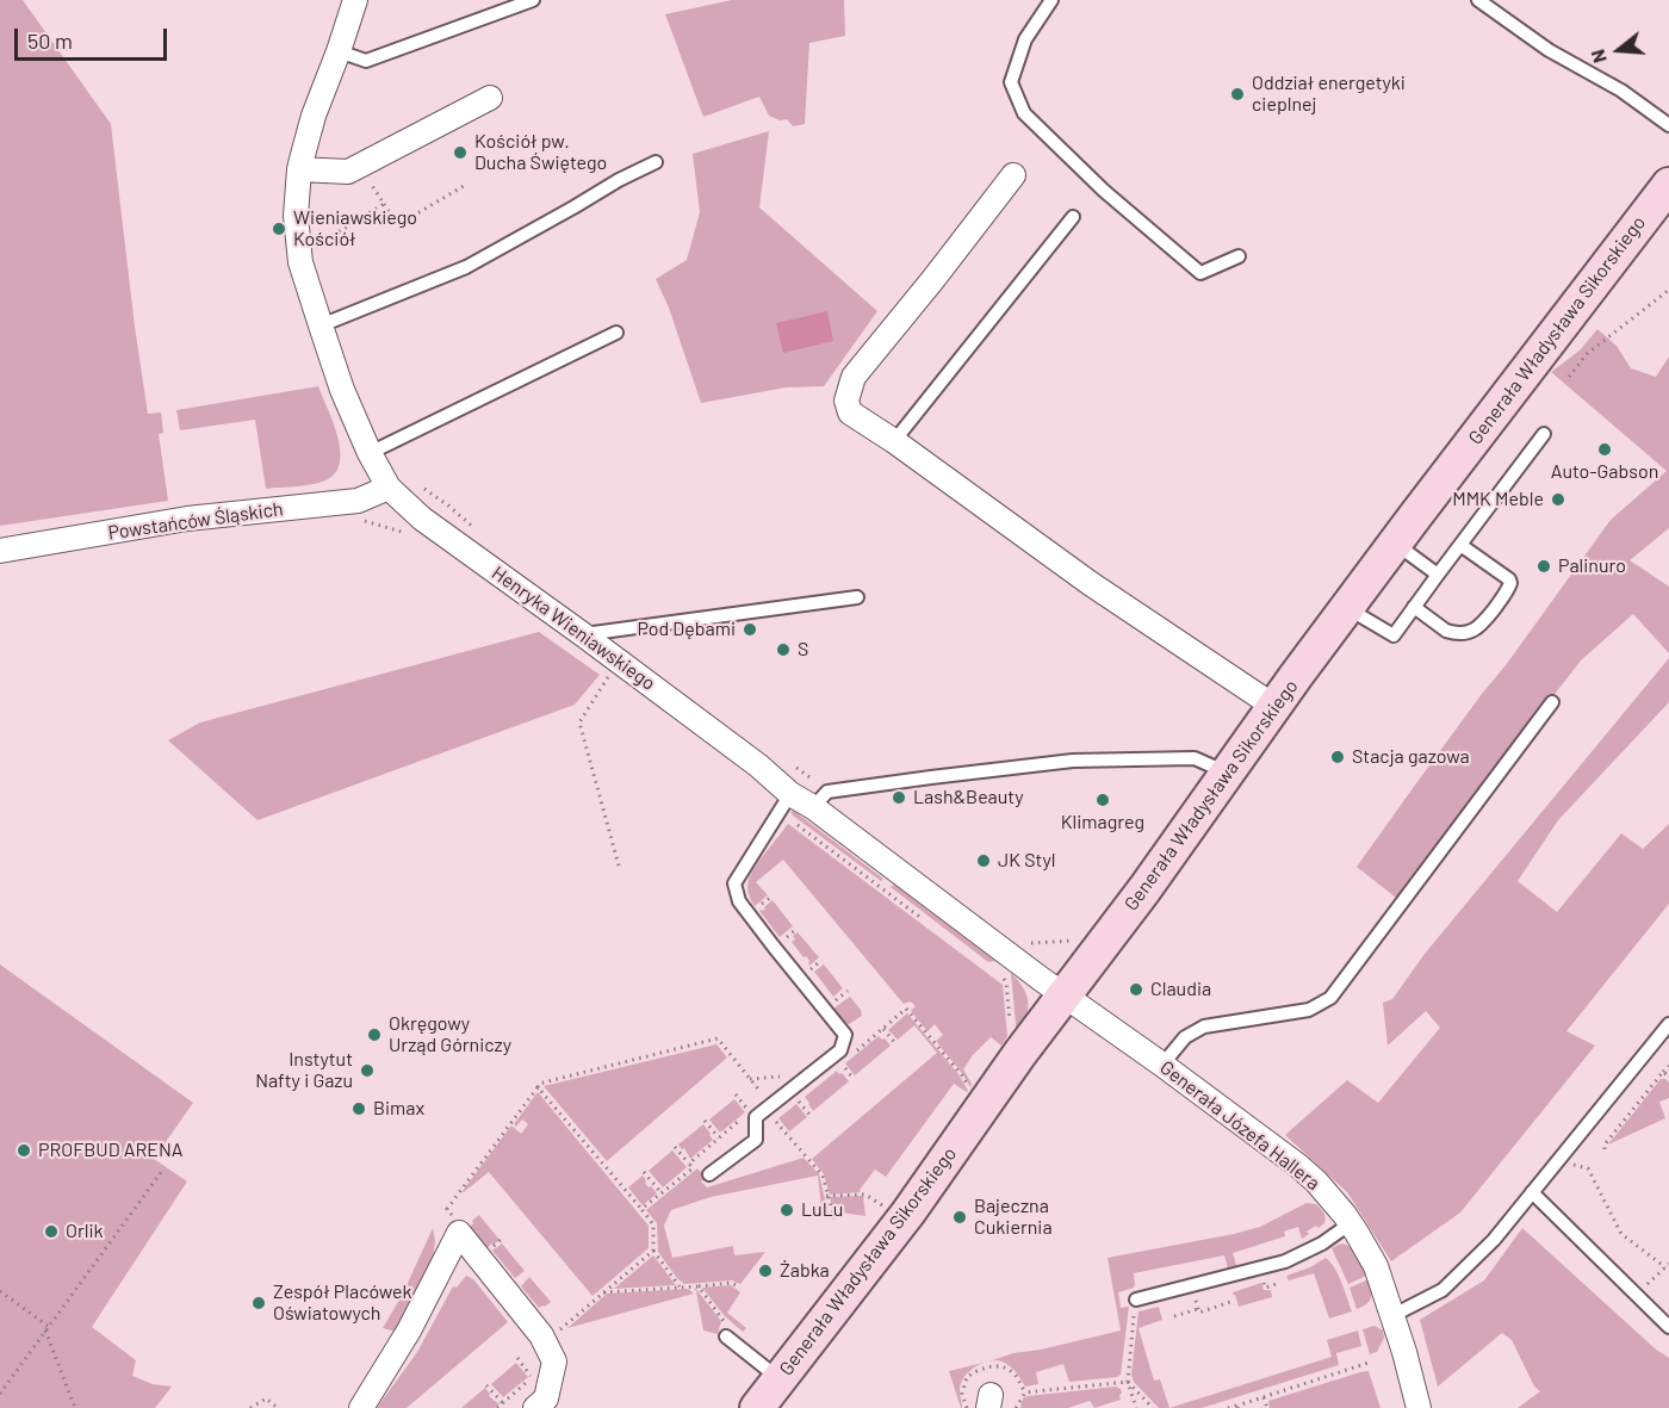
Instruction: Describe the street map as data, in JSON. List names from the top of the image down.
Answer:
{
  "streets": {
    "street": [
      "Generała Władysława Sikorskiego",
      "Powstańców Śląskich",
      "Henryka Wieniawskiego",
      "Generała Józefa Hallera"
    ]
  },
  "crossings": [
    ["Generała Władysława Sikorskiego", "Henryka Wieniawskiego"],
    ["Generała Władysława Sikorskiego", "Generała Józefa Hallera"],
    ["Powstańców Śląskich", "Henryka Wieniawskiego"],
    ["Henryka Wieniawskiego", "Generała Józefa Hallera"]
  ],
  "places": [
    "Oddział energetyki cieplnej",
    "Kościół pw. Ducha Świętego",
    "Wieniawskiego Kościół",
    "Auto-Gabson",
    "MMK Meble",
    "Palinuro",
    "Pod Dębami",
    "S",
    "Stacja gazowa",
    "Lash&Beauty",
    "Klimagreg",
    "JK Styl",
    "Claudia",
    "Okręgowy Urząd Górniczy",
    "Instytut Nafty i Gazu",
    "Bimax",
    "PROFBUD ARENA",
    "LuLu",
    "Bajeczna Cukiernia",
    "Orlik",
    "Żabka",
    "Zespół Placówek Oświatowych"
  ],
  "scale_bar": "50 m",
  "north": "left"
}
